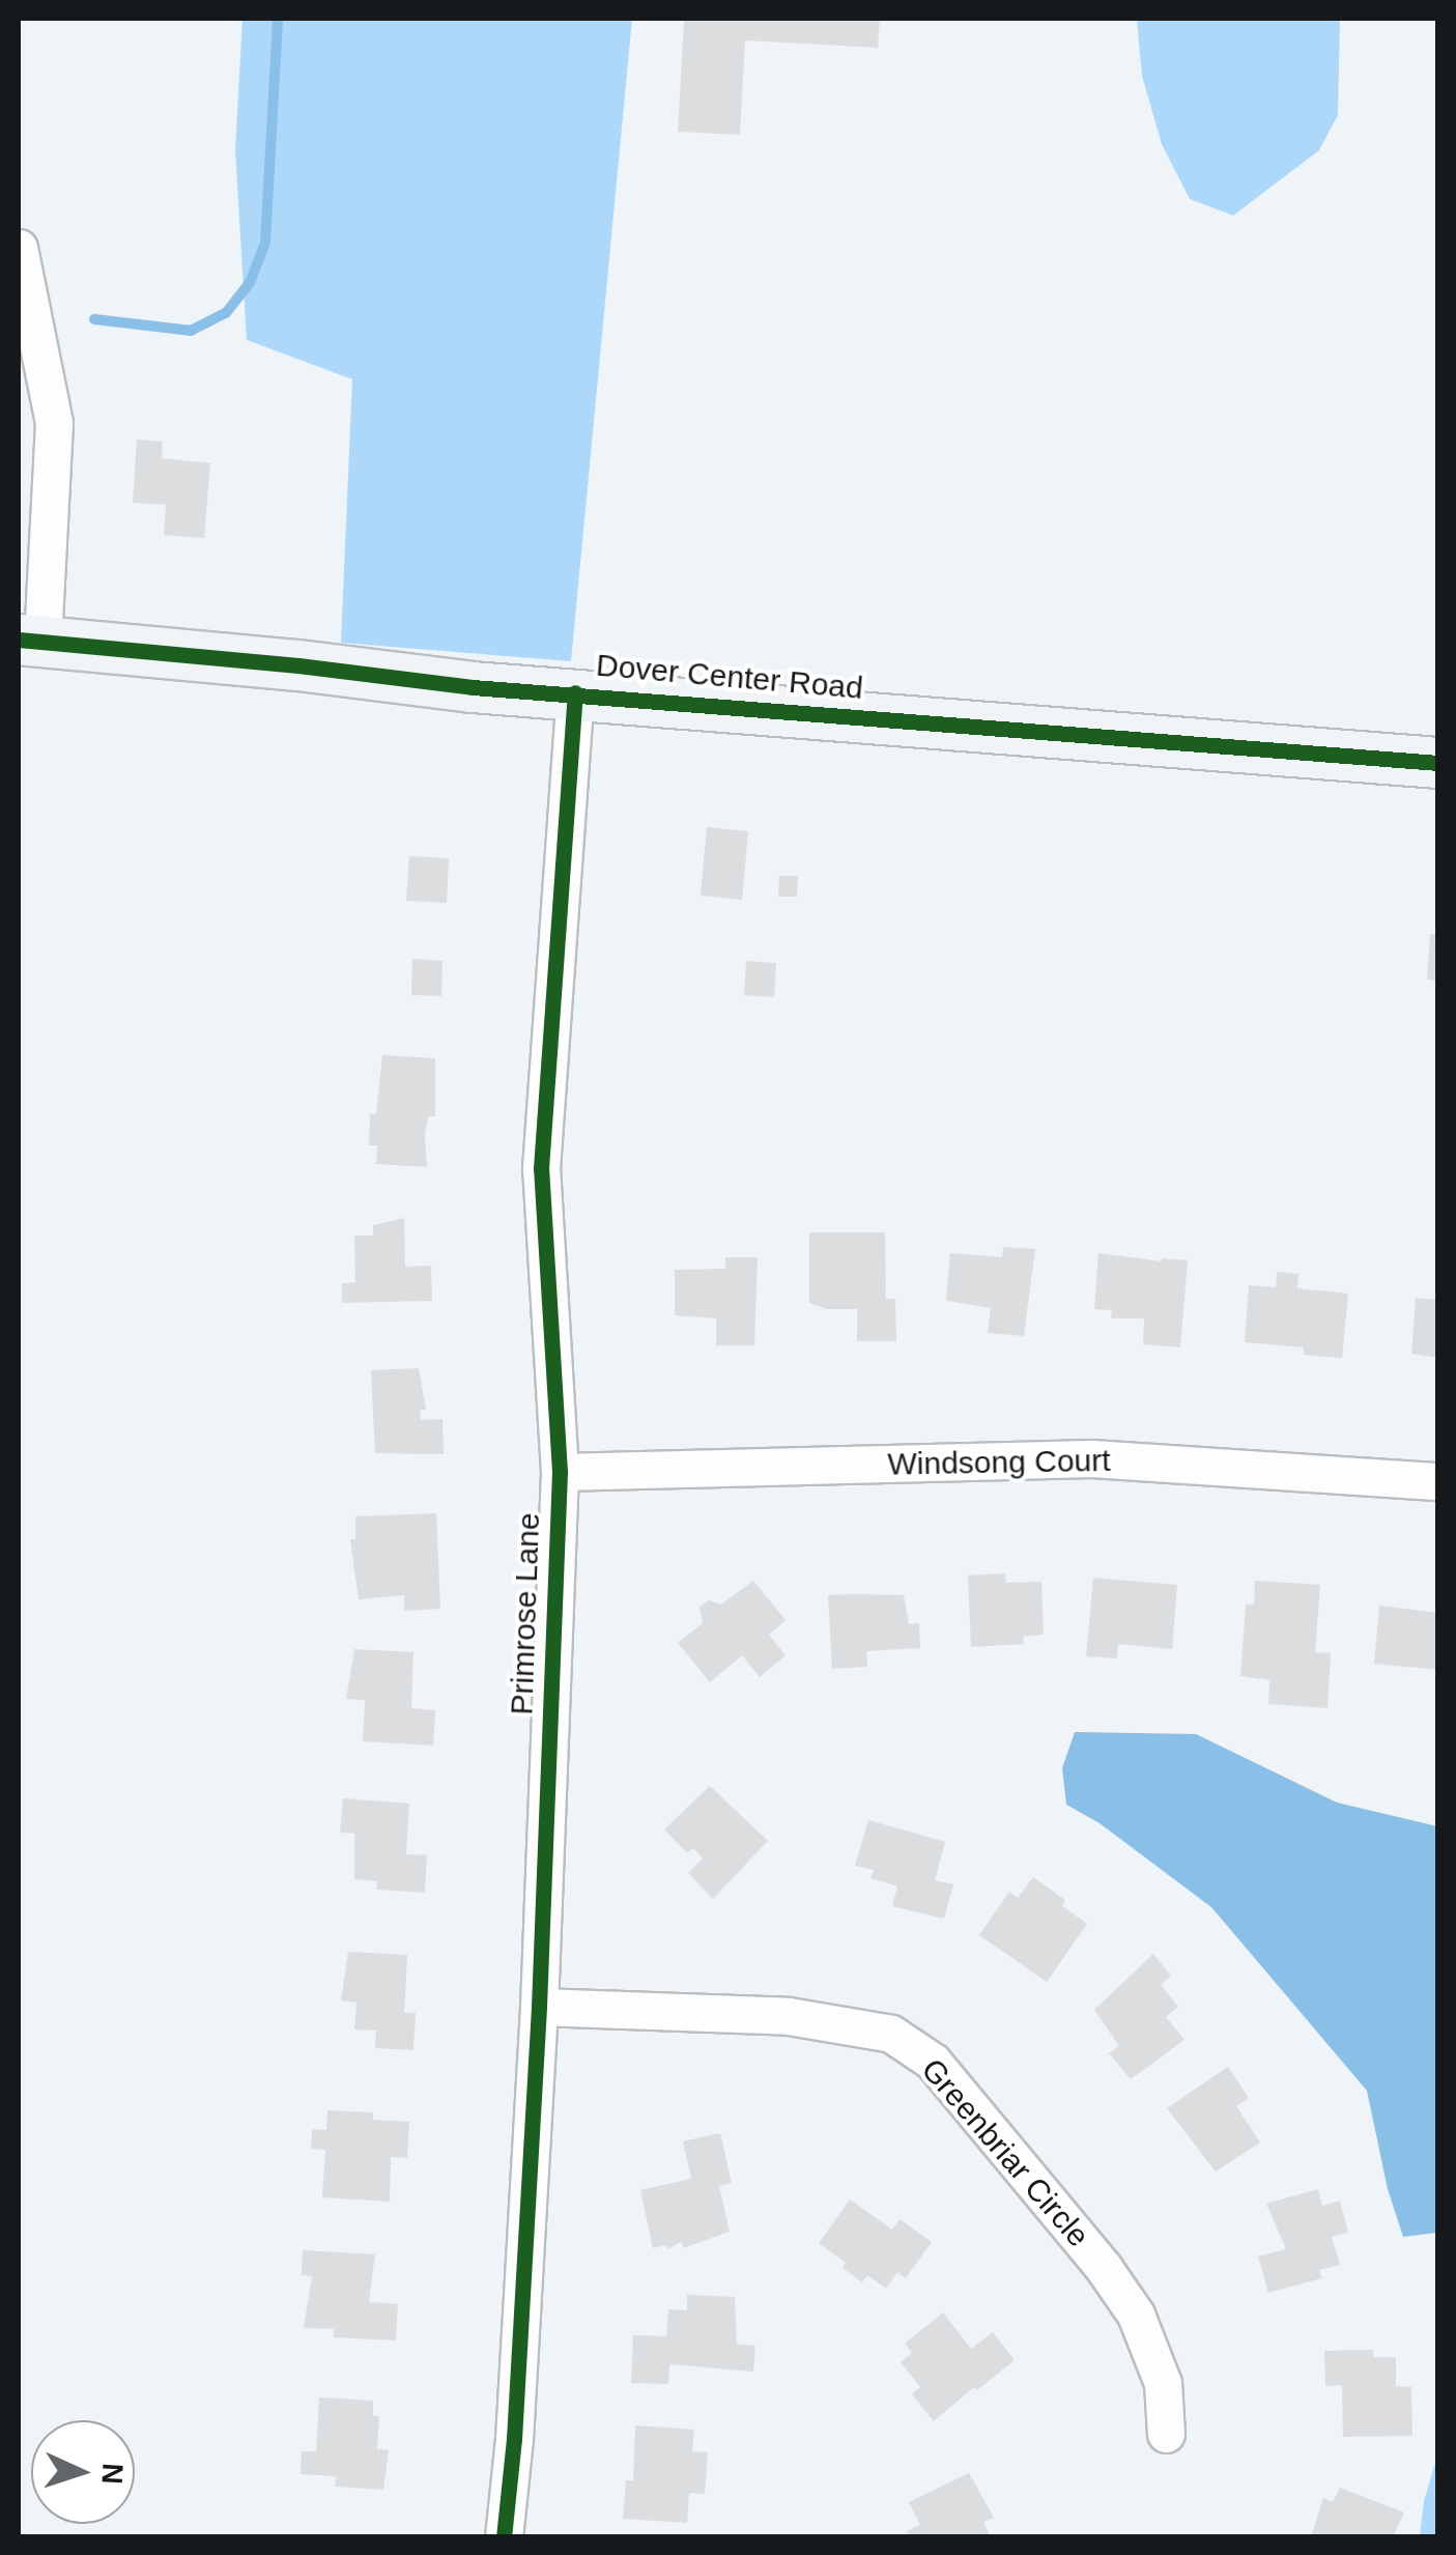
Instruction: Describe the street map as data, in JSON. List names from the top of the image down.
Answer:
{
  "streets": {
    "street": [
      "Dover Center Road",
      "Windsong Court",
      "Primrose Lane",
      "Greenbriar Circle"
    ]
  },
  "crossings": [
    ["Dover Center Road", "Primrose Lane"],
    ["Windsong Court", "Primrose Lane"],
    ["Primrose Lane", "Greenbriar Circle"]
  ],
  "north": "right"
}
